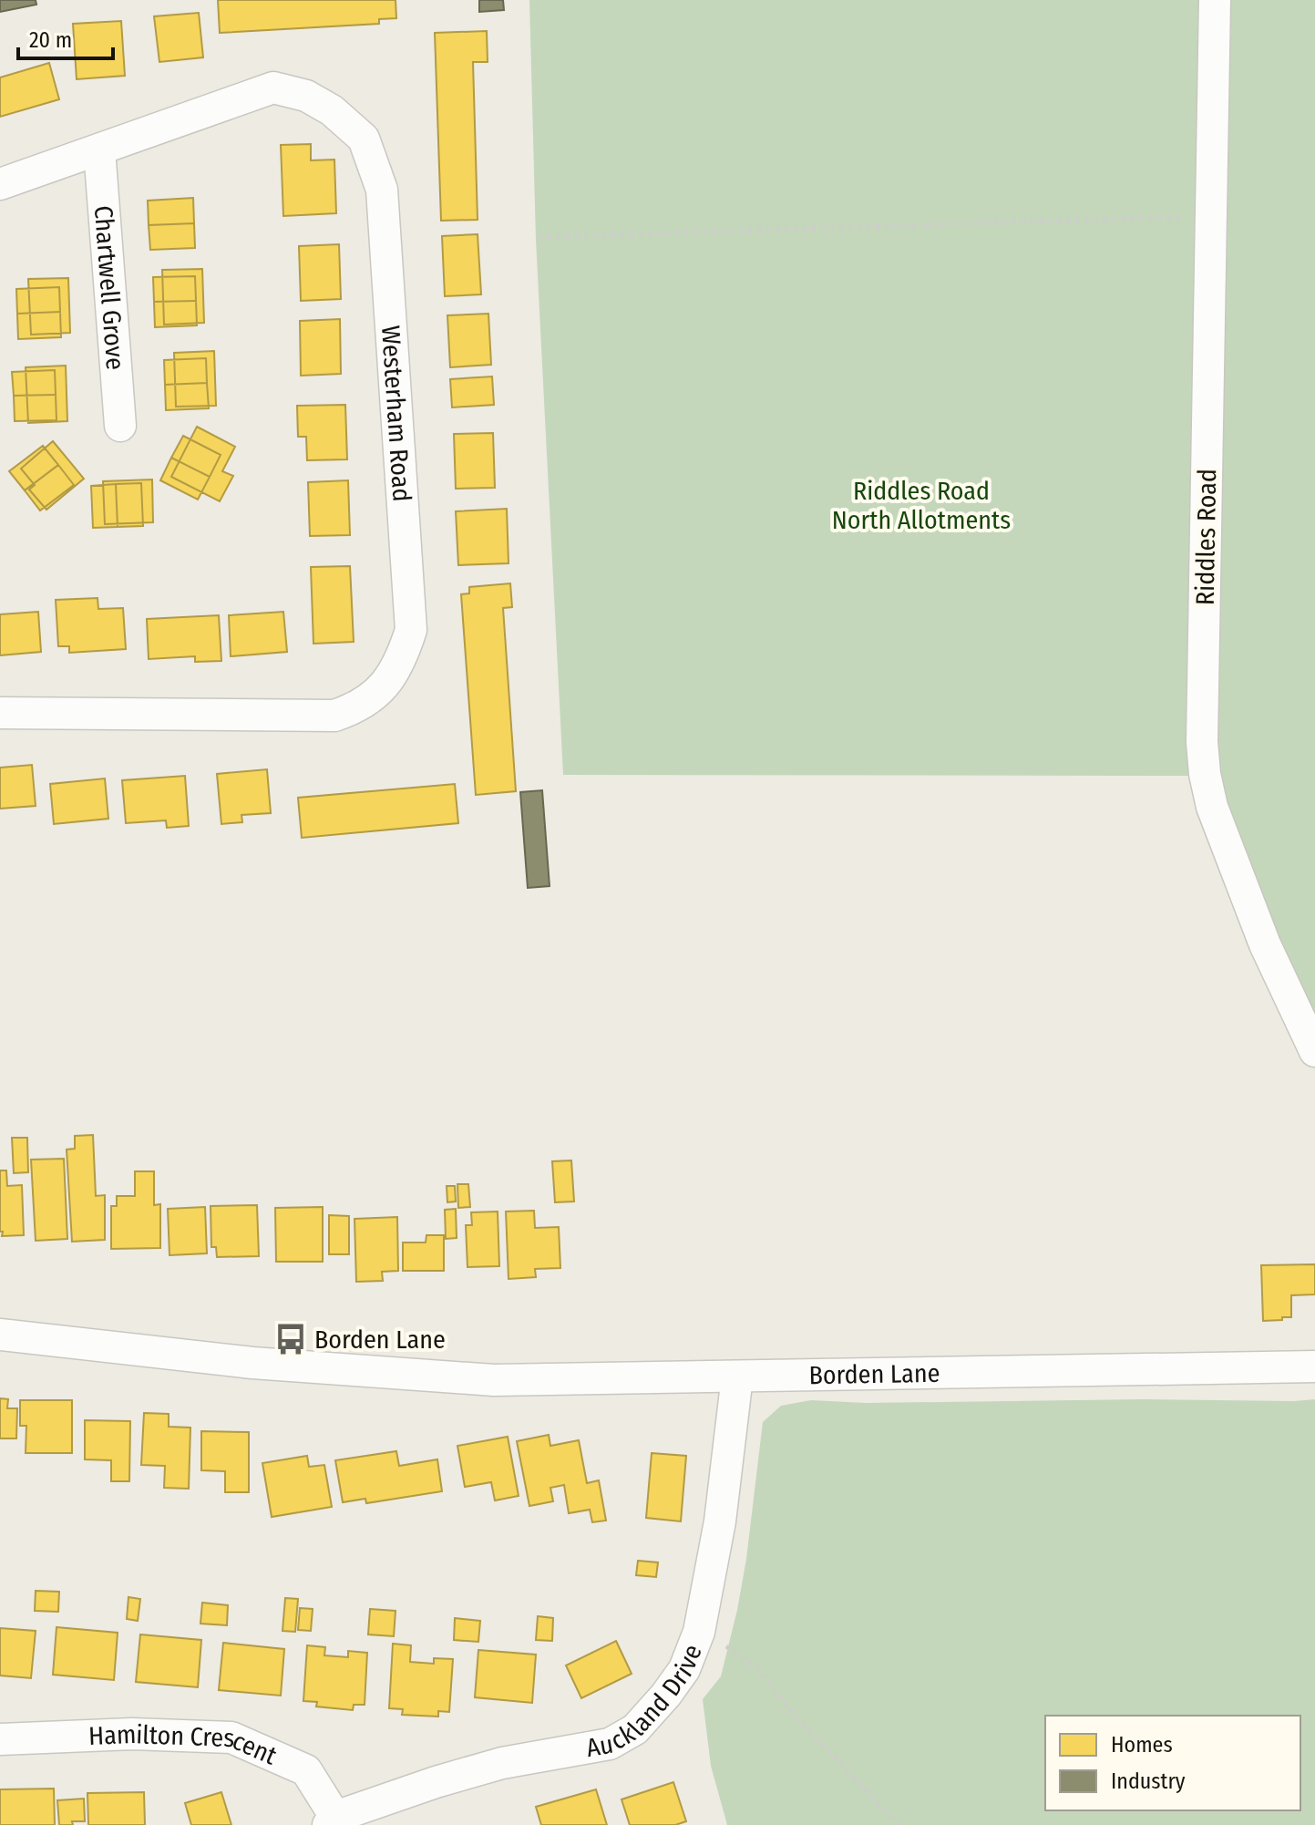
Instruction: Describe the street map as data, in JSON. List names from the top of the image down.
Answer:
{
  "streets": {
    "street": [
      "Chartwell Grove",
      "Westerham Road",
      "Riddles Road",
      "Borden Lane",
      "Auckland Drive",
      "Hamilton Crescent"
    ]
  },
  "crossings": [
    ["Chartwell Grove", "Westerham Road"],
    ["Borden Lane", "Auckland Drive"],
    ["Auckland Drive", "Hamilton Crescent"]
  ],
  "parks": ["Riddles Road North Allotments"],
  "places": {
    "bus stop": ["Borden Lane"]
  },
  "legend": ["Homes", "Industry"],
  "scale_bar": "20 m"
}
